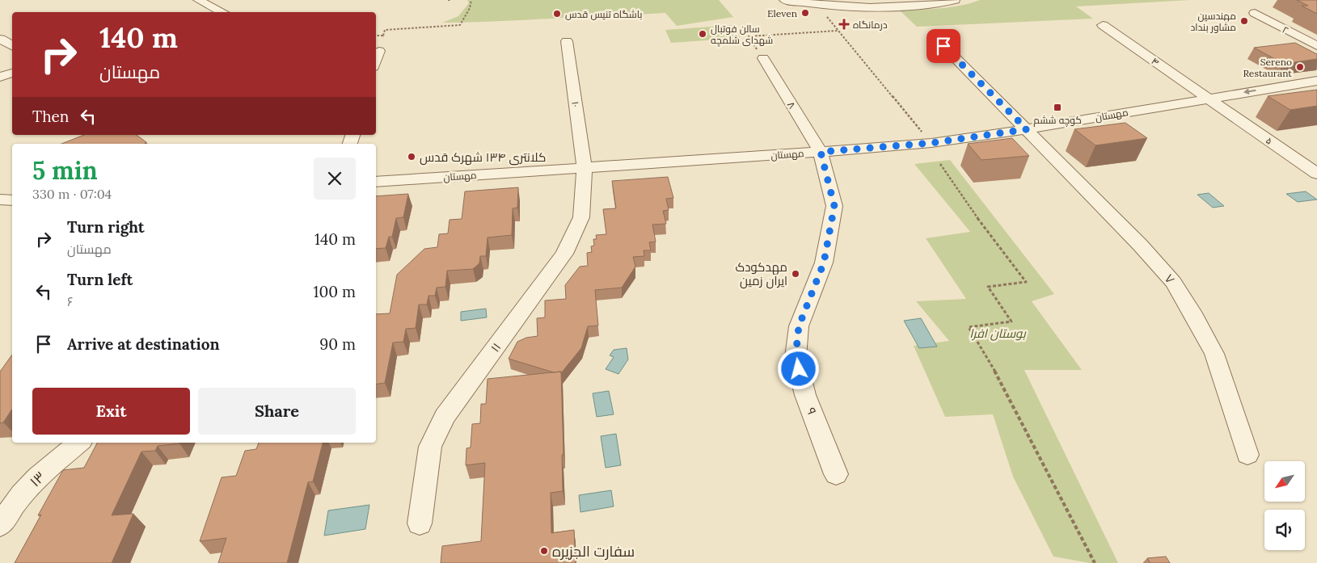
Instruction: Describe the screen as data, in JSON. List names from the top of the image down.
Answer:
{
  "streets": {
    "street": [
      "۲",
      "۴",
      "۱۰",
      "۸",
      "مهستان",
      "۵",
      "۷",
      "۱۱",
      "۹",
      "۱۳"
    ]
  },
  "crossings": [
    ["۴", "مهستان"],
    ["۴", "۵"],
    ["۱۰", "مهستان"],
    ["۱۰", "۱۱"],
    ["۸", "مهستان"],
    ["۸", "۹"],
    ["مهستان", "۷"],
    ["مهستان", "۱۱"],
    ["مهستان", "۹"]
  ],
  "parks": ["بوستان افرا"],
  "places": {
    "other": [
      "Eleven",
      "باشگاه تنیس قدس",
      "مهندسین مشاور بنداد",
      "سالن فوتبال شهدای شلمچه",
      "Sereno Restaurant",
      "کلانتری ۱۳۴ شهرک قدس",
      "مهدکودک ایران زمین",
      "سفارت الجزیره"
    ],
    "health": ["درمانگاه"],
    "transit": ["کوچه ششم"]
  },
  "north": "bottom left",
  "page": {
    "turn": ["140 m", "مهستان"],
    "then": "Then",
    "heading": ["5 min", "330 m · 07:04"],
    "list": [
      {
        "name": "Turn right",
        "note": "مهستان",
        "value": "140 m"
      },
      {
        "name": "Turn left",
        "note": "۶",
        "value": "100 m"
      },
      {
        "name": "Arrive at destination",
        "value": "90 m"
      }
    ],
    "buttons": ["Exit", "Share"]
  }
}
